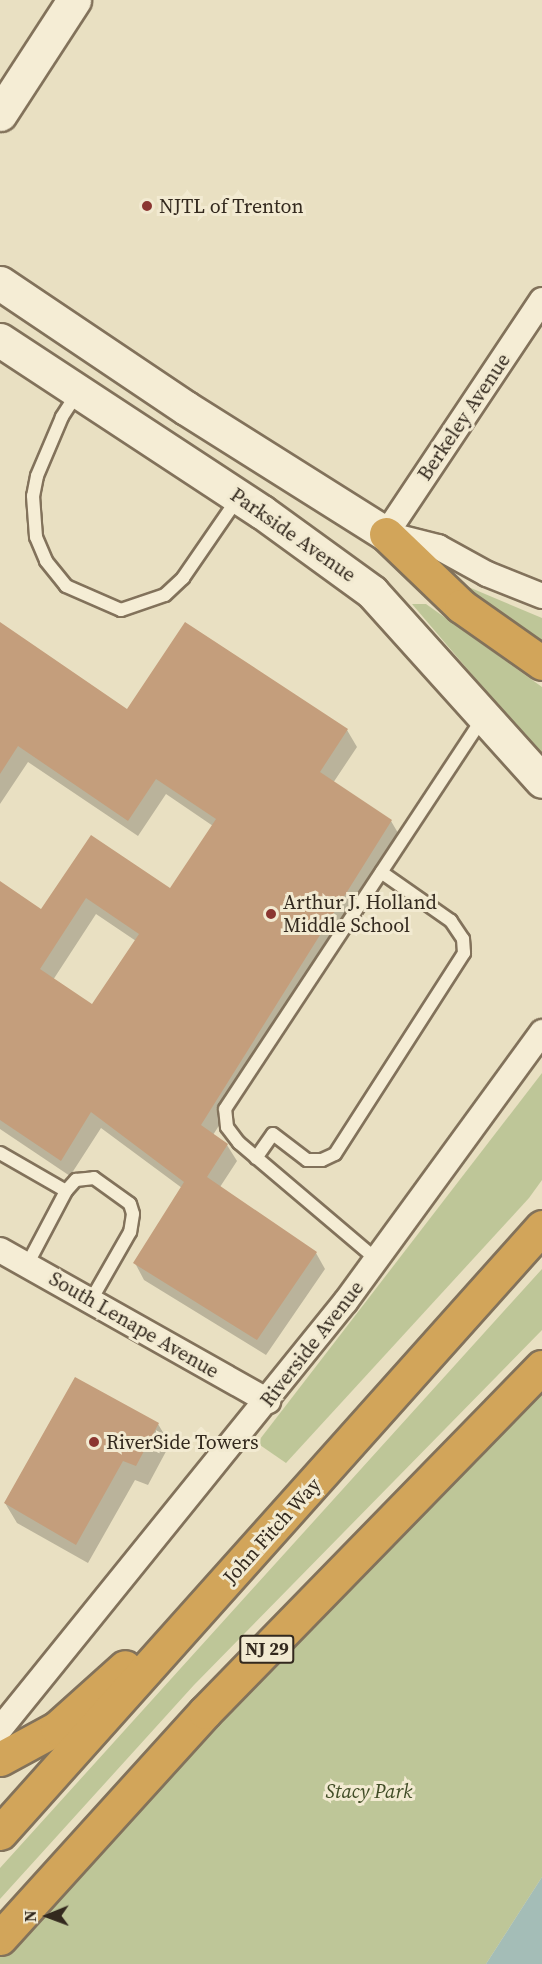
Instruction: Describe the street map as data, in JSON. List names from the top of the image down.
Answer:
{
  "streets": {
    "highway": ["John Fitch Way", "NJ 29"],
    "main road": ["Parkside Avenue"],
    "street": ["Berkeley Avenue", "South Lenape Avenue", "Riverside Avenue"]
  },
  "crossings": [
    ["South Lenape Avenue", "Riverside Avenue"]
  ],
  "parks": ["Stacy Park"],
  "places": ["NJTL of Trenton", "Arthur J. Holland Middle School", "RiverSide Towers"],
  "north": "left"
}
